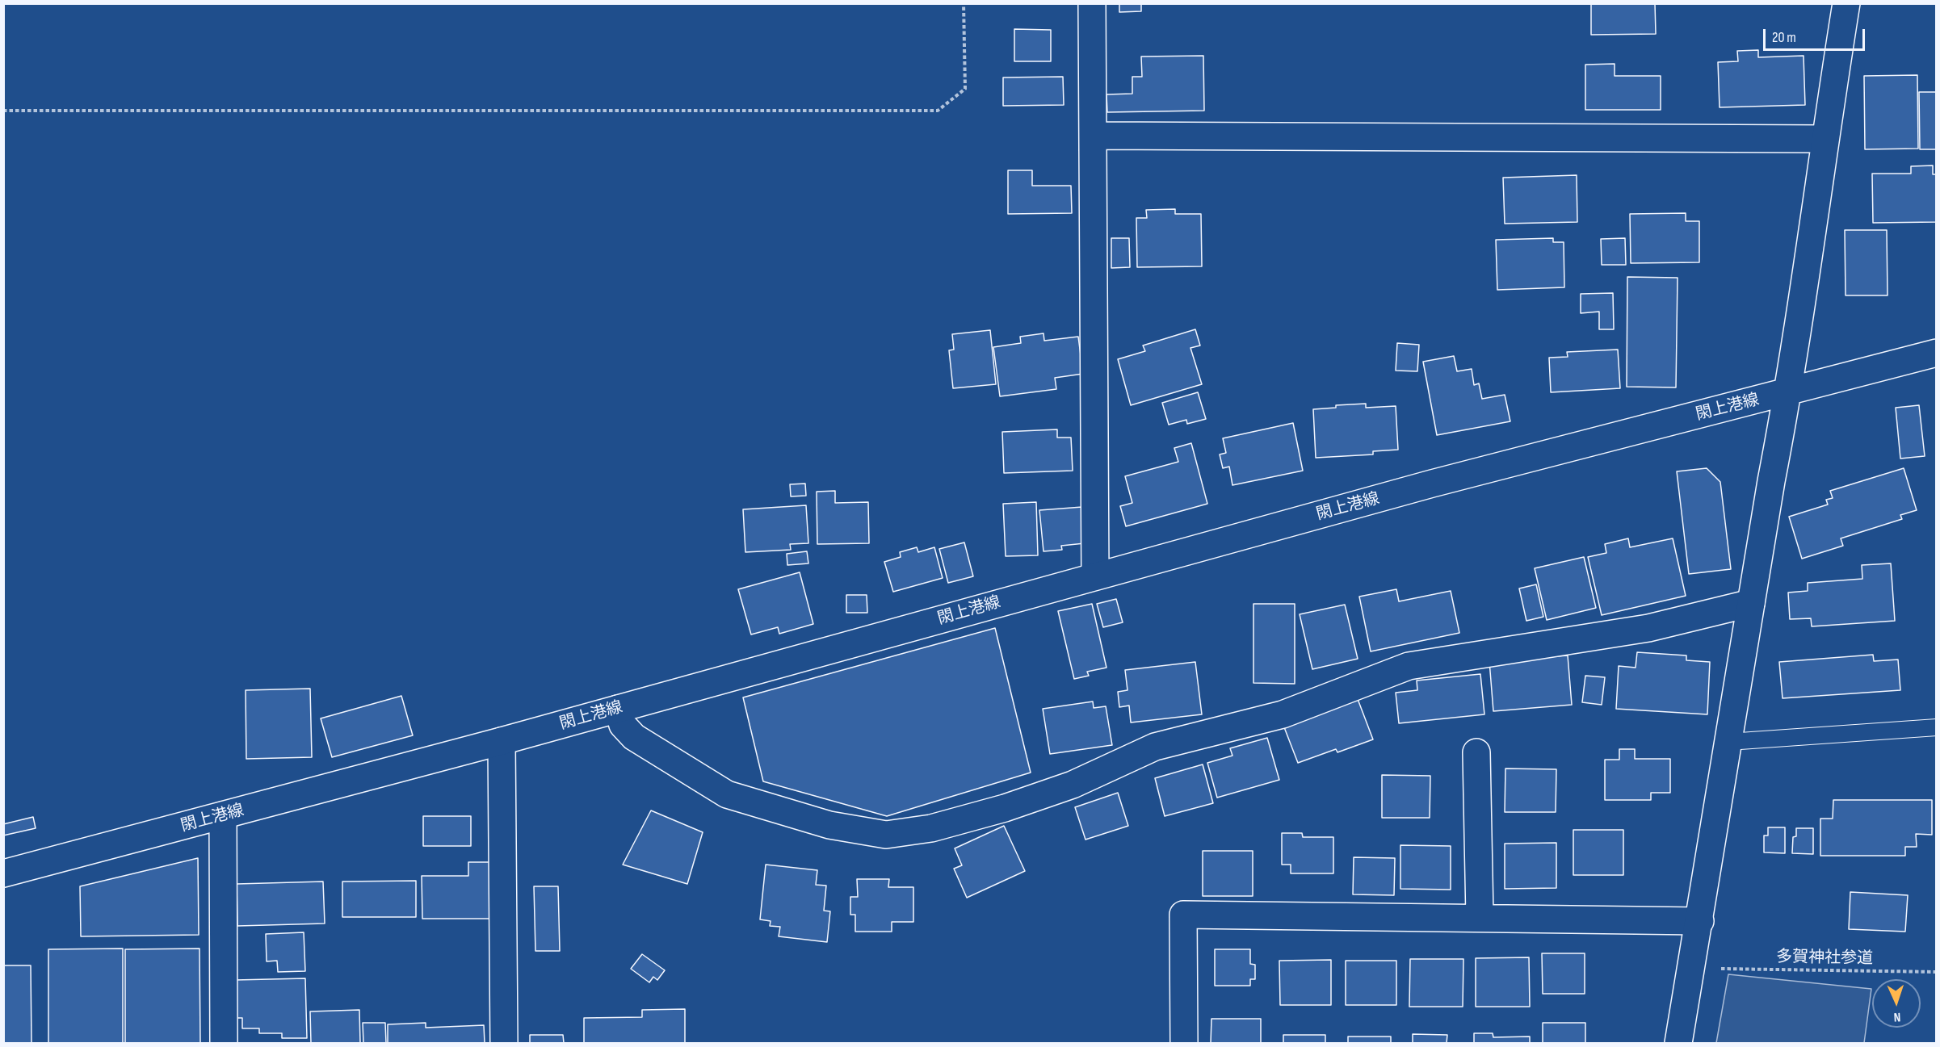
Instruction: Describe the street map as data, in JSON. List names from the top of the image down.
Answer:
{
  "streets": {
    "street": ["閖上港線"],
    "path": ["多賀神社参道"]
  },
  "scale_bar": "20 m",
  "north": "bottom"
}
